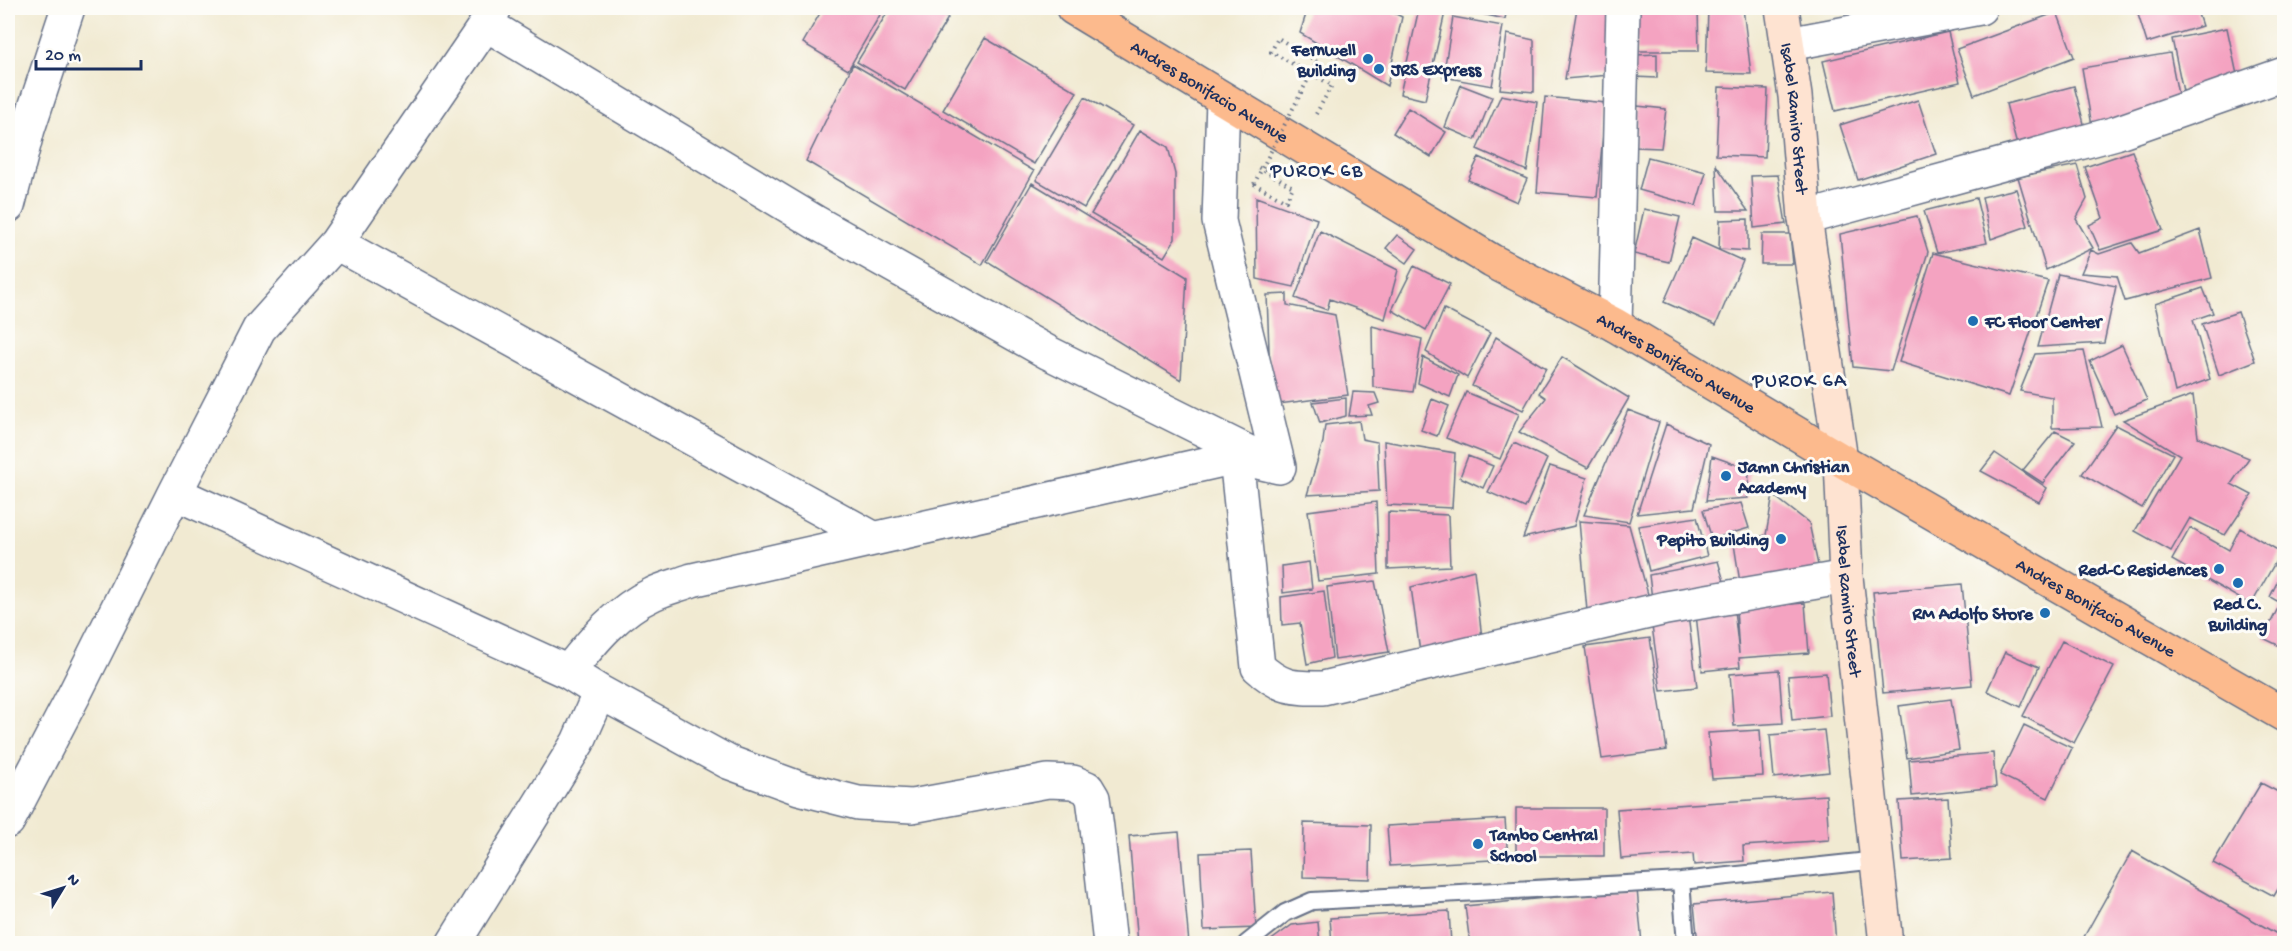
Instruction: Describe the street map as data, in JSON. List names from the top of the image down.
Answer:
{
  "streets": {
    "highway": ["Andres Bonifacio Avenue"],
    "street": ["Isabel Ramiro Street"]
  },
  "crossings": [
    ["Andres Bonifacio Avenue", "Isabel Ramiro Street"]
  ],
  "districts": ["PUROK 6B", "PUROK 6A"],
  "places": [
    "Fernwell Building",
    "JRS Express",
    "FC Floor Center",
    "Jamn Christian Academy",
    "Pepito Building",
    "Red-C Residences",
    "Red C. Building",
    "RM Adolfo Store",
    "Tambo Central School"
  ],
  "scale_bar": "20 m",
  "north": "top right"
}
